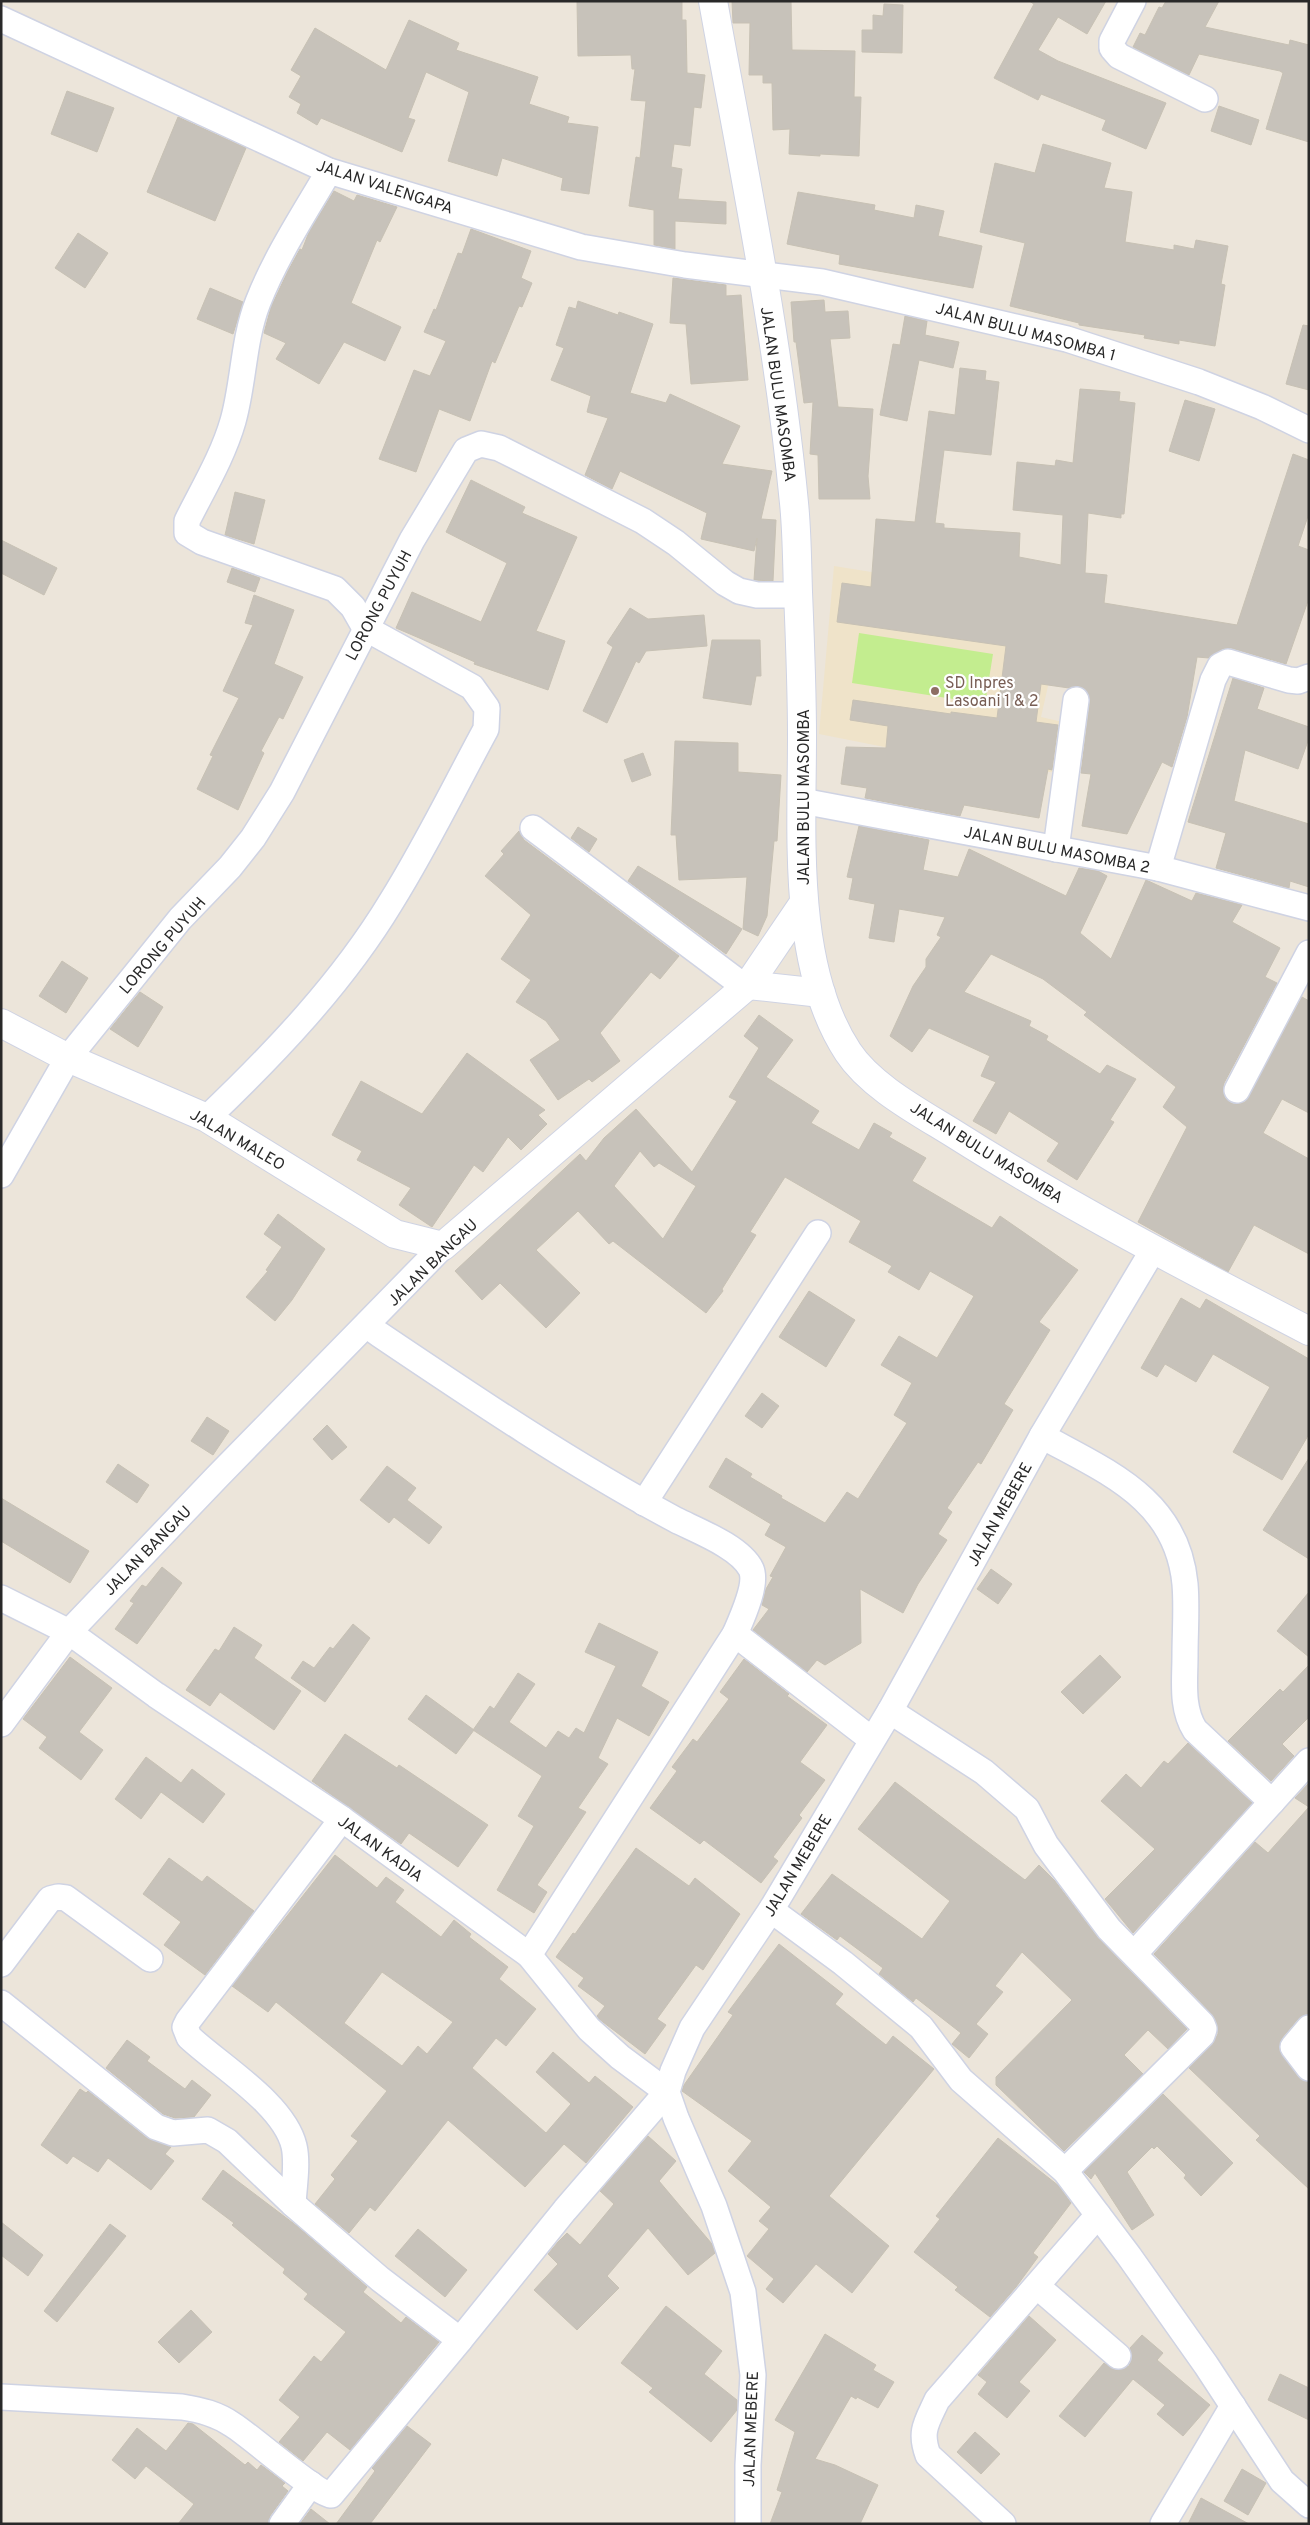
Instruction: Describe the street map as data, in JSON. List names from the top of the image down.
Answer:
{
  "streets": {
    "street": [
      "JALAN VALENGAPA",
      "JALAN BULU MASOMBA 1",
      "JALAN BULU MASOMBA",
      "LORONG PUYUH",
      "JALAN BULU MASOMBA 2",
      "JALAN MALEO",
      "JALAN BANGAU",
      "JALAN MEBERE",
      "JALAN KADIA"
    ]
  },
  "crossings": [
    ["JALAN VALENGAPA", "JALAN BULU MASOMBA 1"],
    ["JALAN VALENGAPA", "JALAN BULU MASOMBA"],
    ["JALAN BULU MASOMBA 1", "JALAN BULU MASOMBA"],
    ["JALAN BULU MASOMBA", "LORONG PUYUH"],
    ["JALAN BULU MASOMBA", "JALAN BULU MASOMBA 2"],
    ["JALAN BULU MASOMBA", "JALAN BANGAU"],
    ["JALAN BULU MASOMBA", "JALAN MEBERE"],
    ["LORONG PUYUH", "JALAN MALEO"],
    ["JALAN MALEO", "JALAN BANGAU"],
    ["JALAN BANGAU", "JALAN KADIA"],
    ["JALAN MEBERE", "JALAN KADIA"]
  ],
  "places": ["SD Inpres Lasoani 1 & 2"]
}
